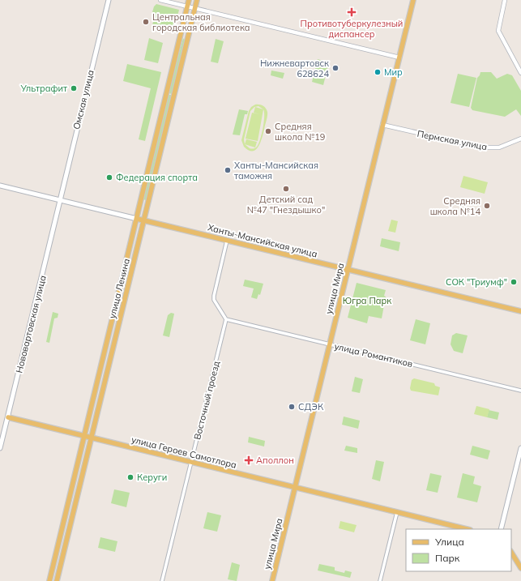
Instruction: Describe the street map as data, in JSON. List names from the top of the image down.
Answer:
{
  "streets": {
    "main road": [
      "Омская улица",
      "Ханты-Мансийская улица",
      "улица Ленина",
      "улица Мира",
      "Нововартовская улица",
      "улица Героев Самотлора"
    ],
    "street": ["Пермская улица", "улица Романтиков", "Восточный проезд"]
  },
  "crossings": [
    ["Омская улица", "Ханты-Мансийская улица"],
    ["Омская улица", "Нововартовская улица"],
    ["Пермская улица", "улица Мира"],
    ["Ханты-Мансийская улица", "улица Ленина"],
    ["Ханты-Мансийская улица", "улица Мира"],
    ["Ханты-Мансийская улица", "Нововартовская улица"],
    ["улица Ленина", "улица Героев Самотлора"],
    ["улица Мира", "улица Романтиков"],
    ["улица Мира", "улица Героев Самотлора"],
    ["Нововартовская улица", "улица Героев Самотлора"],
    ["улица Романтиков", "Восточный проезд"],
    ["Восточный проезд", "улица Героев Самотлора"]
  ],
  "parks": ["Югра Парк"],
  "places": {
    "health": ["Противотуберкулезный диспансер", "Аполлон"],
    "other": [
      "Центральная городская библиотека",
      "Нижневартовск 628624",
      "Мир",
      "Ультрафит",
      "Средняя школа №19",
      "Ханты-Мансийская таможня",
      "Федерация спорта",
      "Детский сад №47 \"Гнездышко\"",
      "Средняя школа №14",
      "СОК \"Триумф\"",
      "СДЭК",
      "Керуги"
    ]
  },
  "legend": ["Улица", "Парк"]
}
